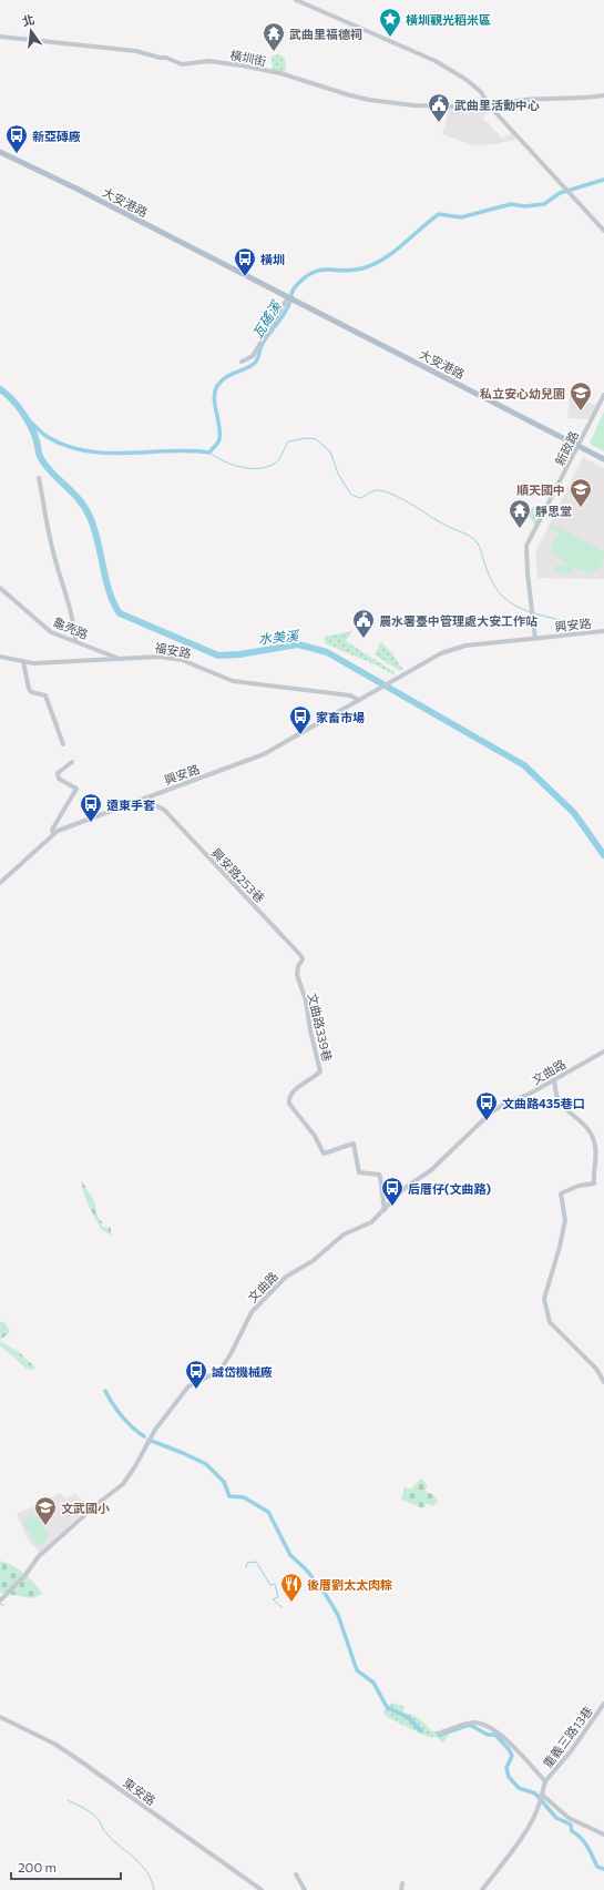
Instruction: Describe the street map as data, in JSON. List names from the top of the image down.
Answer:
{
  "streets": {
    "main road": ["大安港路"],
    "street": [
      "橫圳街",
      "新政路",
      "興安路",
      "龜壳路",
      "福安路",
      "興安路253巷",
      "文曲路339巷",
      "文曲路",
      "重義三路13巷",
      "東安路"
    ]
  },
  "crossings": [
    ["大安港路", "新政路"],
    ["新政路", "興安路"],
    ["興安路", "福安路"],
    ["興安路", "興安路253巷"],
    ["龜壳路", "福安路"],
    ["興安路253巷", "文曲路339巷"],
    ["文曲路339巷", "文曲路"]
  ],
  "water": ["瓦磘溪", "水美溪"],
  "places": {
    "place": ["橫圳觀光稻米區"],
    "temple": ["武曲里福德祠", "靜思堂"],
    "public building": ["武曲里活動中心", "農水署臺中管理處大安工作站"],
    "bus stop": [
      "新亞磚廠",
      "橫圳",
      "家畜市場",
      "遠東手套",
      "文曲路435巷口",
      "后厝仔(文曲路)",
      "誠岱機械廠"
    ],
    "school or university": ["私立安心幼兒園", "順天國中", "文武國小"],
    "restaurant": ["後厝劉太太肉粽"]
  },
  "scale_bar": "200 m",
  "north": "top"
}
